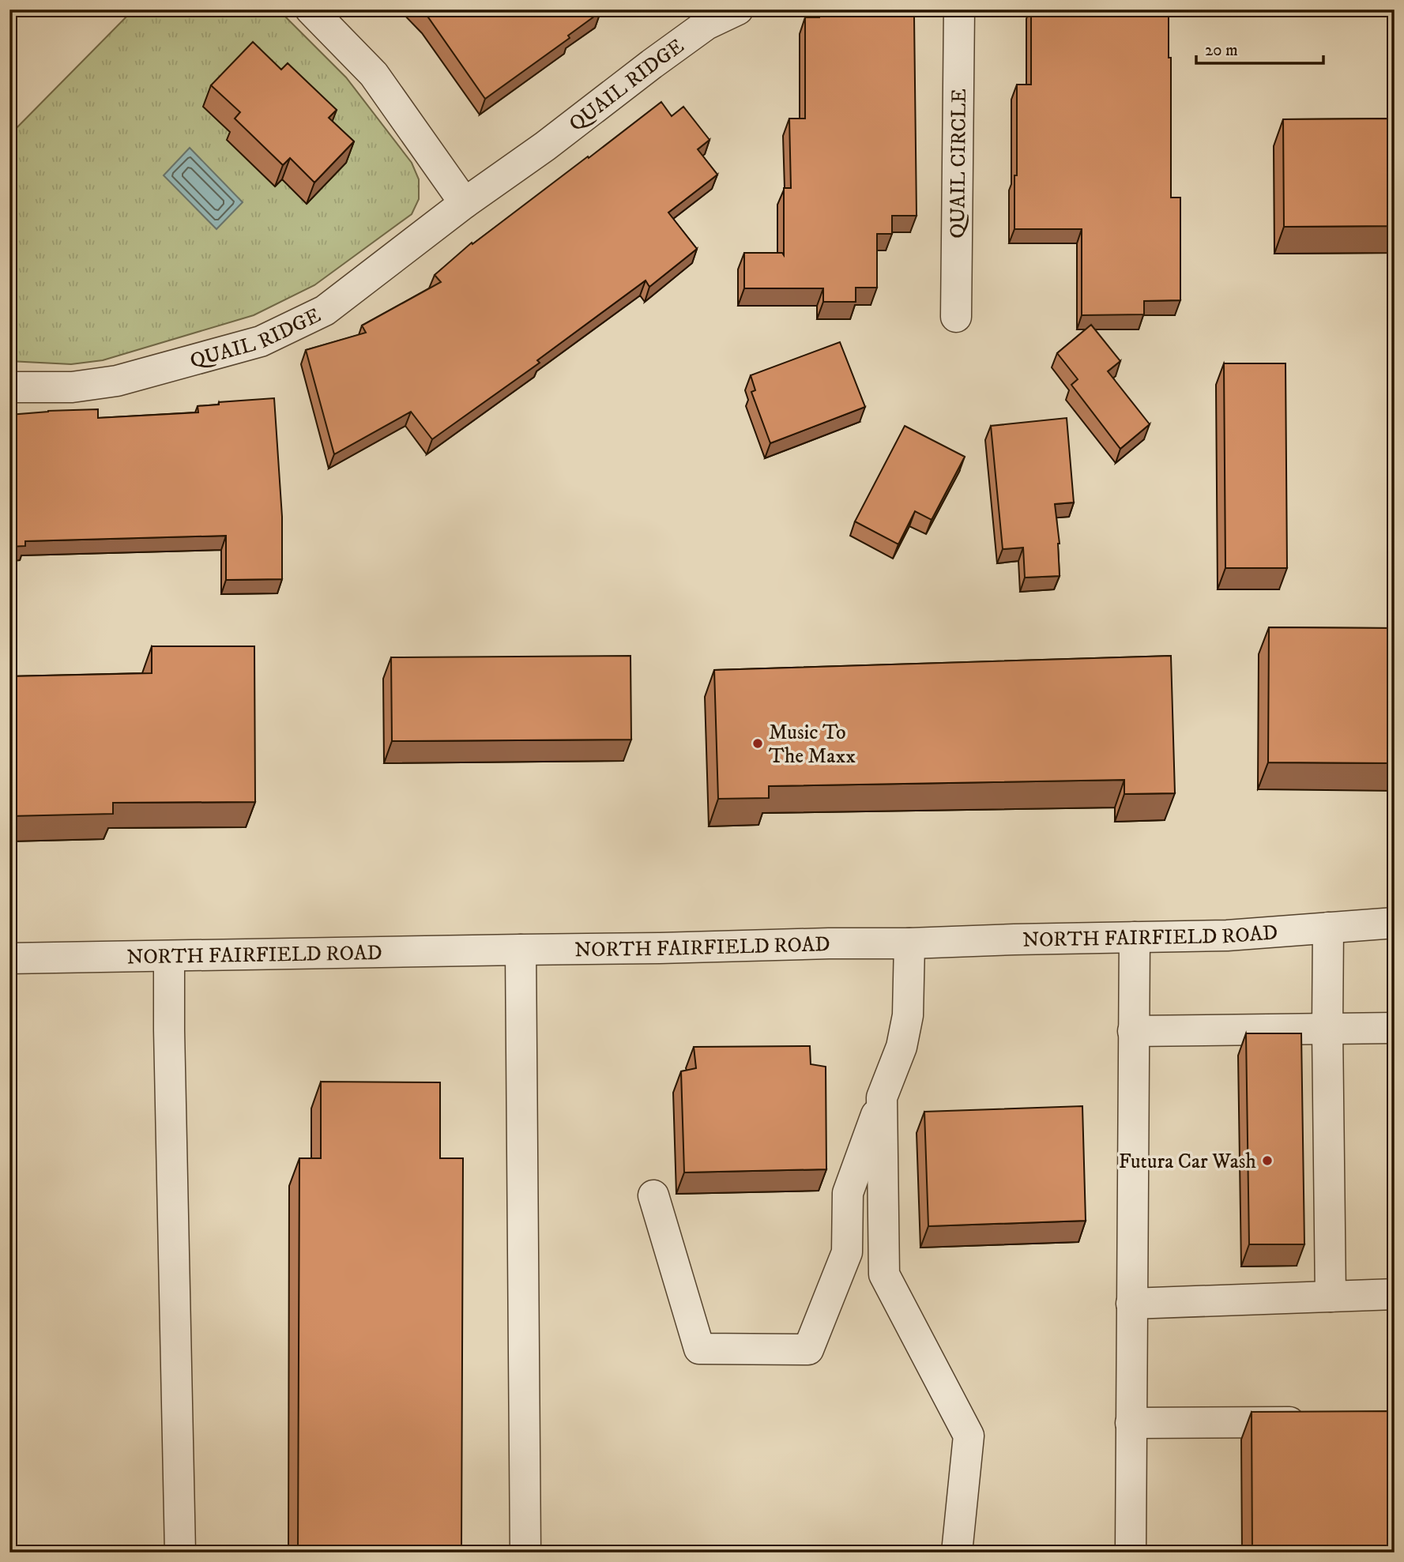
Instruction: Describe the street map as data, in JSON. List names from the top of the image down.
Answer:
{
  "streets": {
    "street": ["QUAIL RIDGE", "QUAIL CIRCLE", "NORTH FAIRFIELD ROAD"]
  },
  "places": ["Music To The Maxx", "Futura Car Wash"],
  "scale_bar": "20 m"
}
